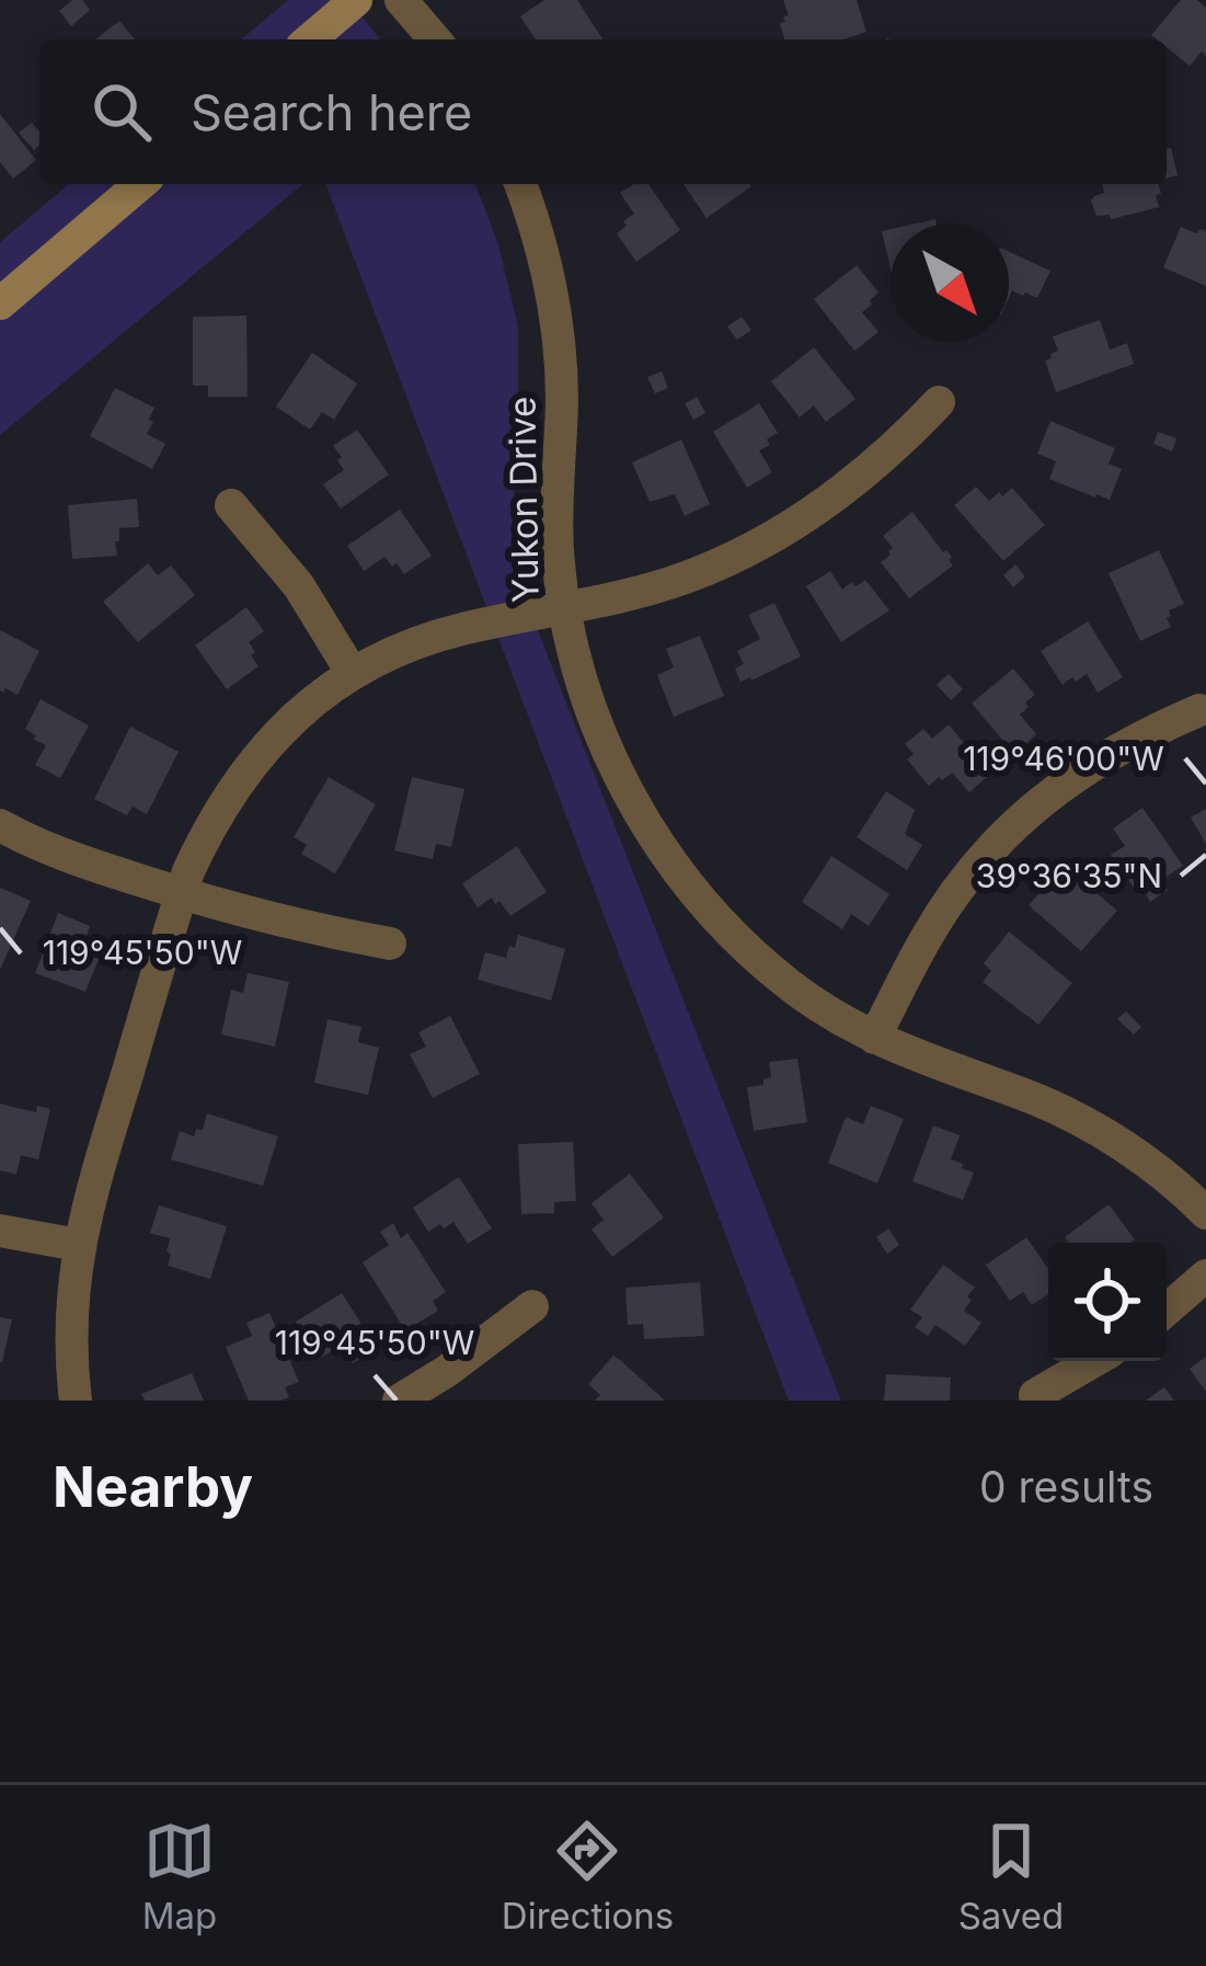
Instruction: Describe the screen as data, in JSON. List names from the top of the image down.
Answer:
{
  "streets": {
    "street": ["Yukon Drive"]
  },
  "north": "bottom right",
  "page": {
    "search": "Search here",
    "heading": ["Nearby", "0 results"],
    "nav": ["Map", "Directions", "Saved"]
  },
  "coordinates": ["119°46'00\"W", "39°36'35\"N", "119°45'50\"W"]
}
